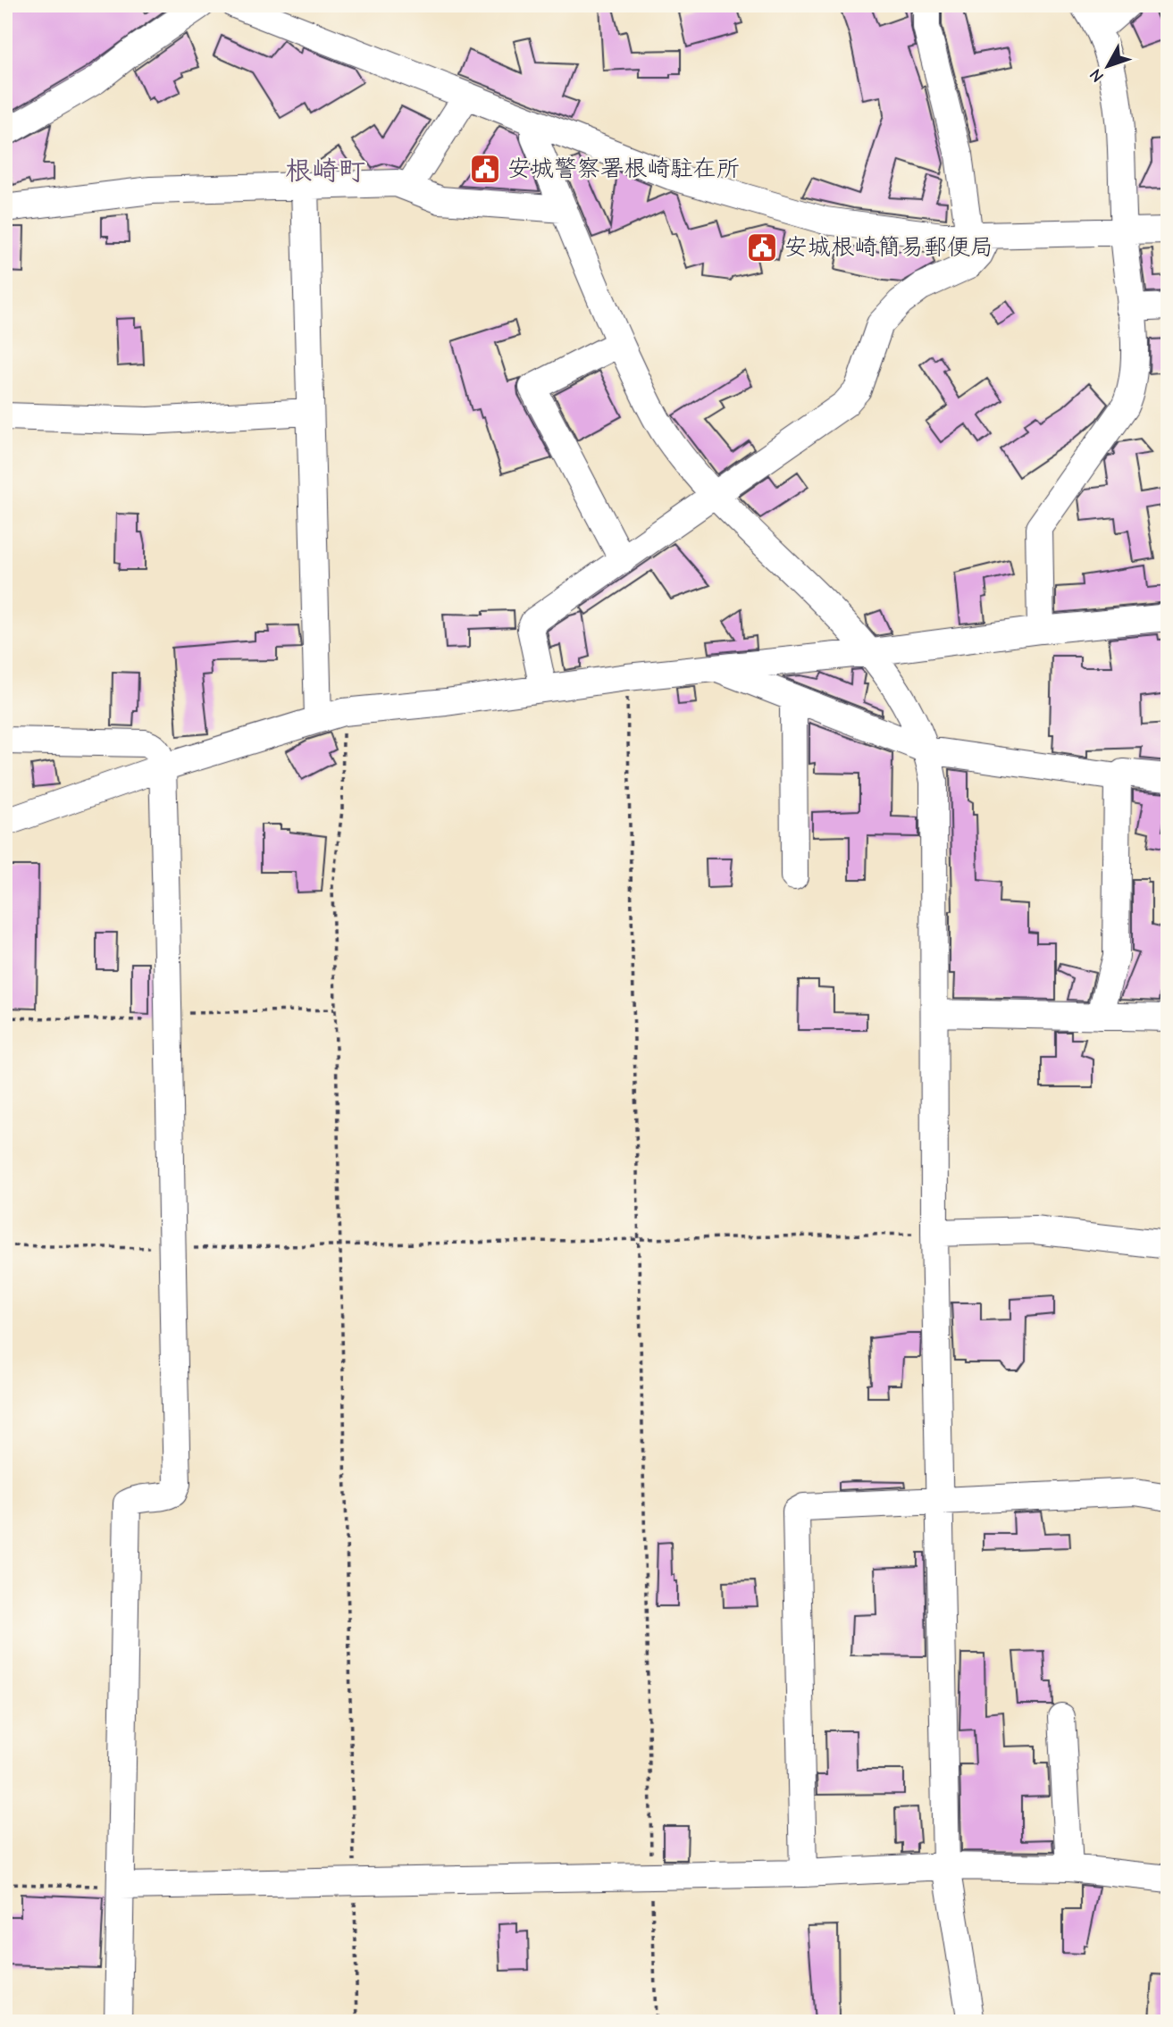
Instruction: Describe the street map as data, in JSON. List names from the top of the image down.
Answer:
{
  "districts": ["根崎町"],
  "places": {
    "public building": ["安城警察署根崎駐在所", "安城根崎簡易郵便局"]
  },
  "north": "bottom left"
}
